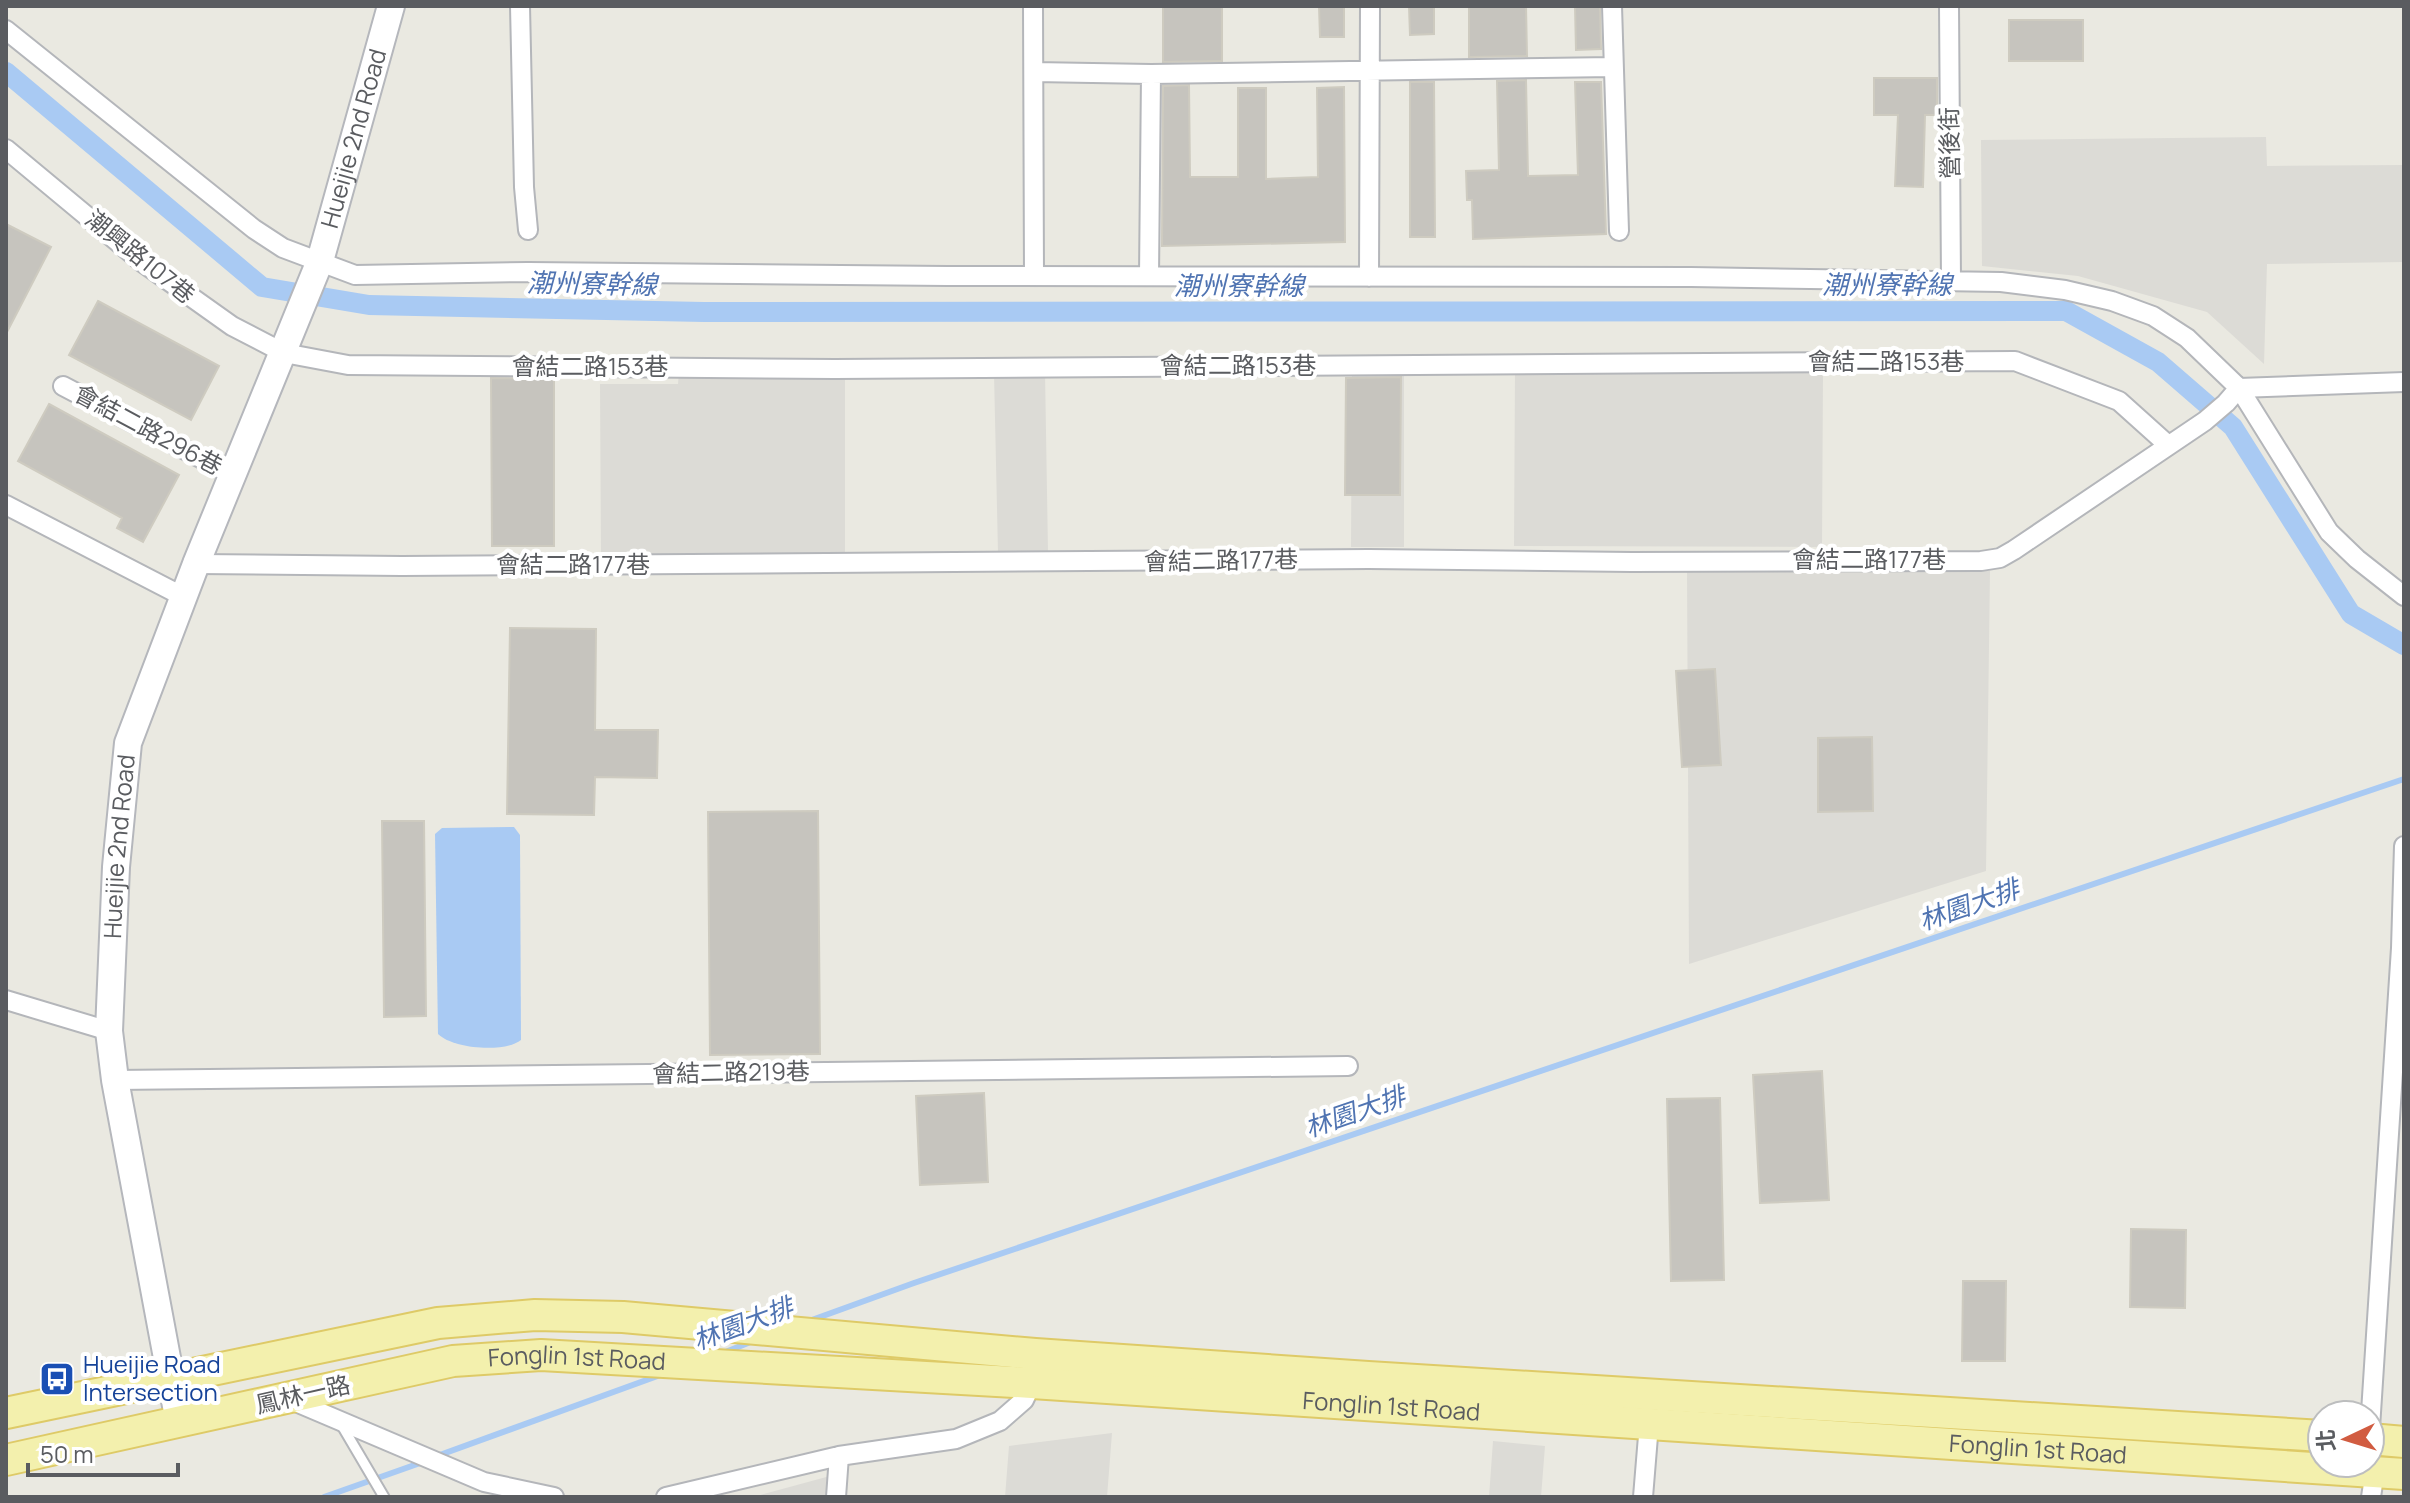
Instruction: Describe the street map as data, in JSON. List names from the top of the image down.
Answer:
{
  "streets": {
    "main road": ["Fonglin 1st Road", "鳳林一路"],
    "street": [
      "Hueijie 2nd Road",
      "營後街",
      "潮興路107巷",
      "會結二路153巷",
      "會結二路296巷",
      "會結二路177巷",
      "會結二路219巷"
    ]
  },
  "crossings": [
    ["Hueijie 2nd Road", "潮興路107巷"],
    ["Hueijie 2nd Road", "會結二路153巷"],
    ["Hueijie 2nd Road", "會結二路296巷"],
    ["Hueijie 2nd Road", "會結二路177巷"],
    ["Hueijie 2nd Road", "會結二路219巷"],
    ["Hueijie 2nd Road", "鳳林一路"],
    ["潮興路107巷", "會結二路153巷"],
    ["會結二路153巷", "會結二路177巷"],
    ["Fonglin 1st Road", "鳳林一路"]
  ],
  "water": ["潮州寮幹線", "林園大排"],
  "places": {
    "bus stop": ["Hueijie Road Intersection"]
  },
  "scale_bar": "50 m",
  "north": "left"
}
